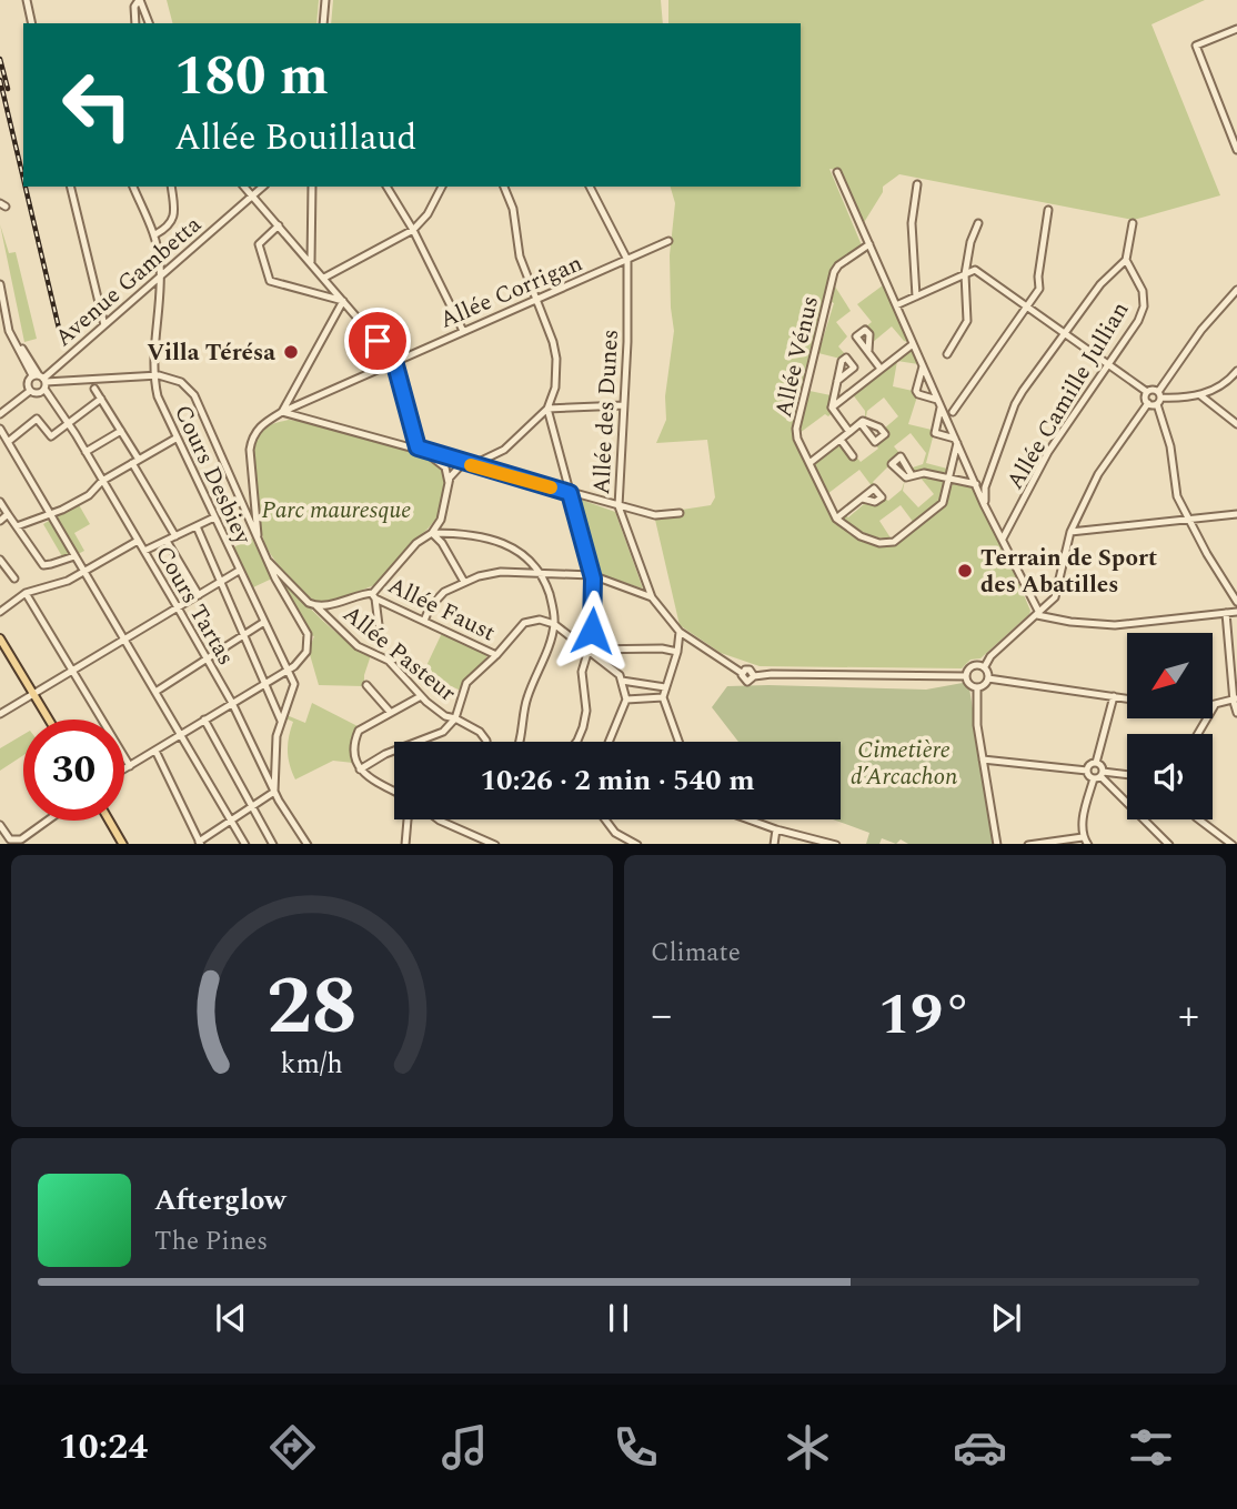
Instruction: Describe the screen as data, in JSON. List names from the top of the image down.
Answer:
{
  "streets": {
    "street": [
      "Avenue Gambetta",
      "Allée Corrigan",
      "Allée Vénus",
      "Allée Camille Jullian",
      "Allée des Dunes",
      "Cours Desbiey",
      "Cours Tartas",
      "Allée Faust",
      "Allée Pasteur"
    ]
  },
  "crossings": [
    ["Avenue Gambetta", "Cours Desbiey"],
    ["Avenue Gambetta", "Cours Tartas"],
    ["Allée Corrigan", "Allée des Dunes"],
    ["Allée Corrigan", "Allée Faust"],
    ["Allée Corrigan", "Allée Pasteur"],
    ["Cours Desbiey", "Cours Tartas"],
    ["Allée Faust", "Allée Pasteur"]
  ],
  "parks": ["Parc mauresque", "Cimetière d’Arcachon"],
  "places": ["Villa Térésa", "Terrain de Sport des Abatilles"],
  "north": "bottom left",
  "page": {
    "turn": ["180 m", "Allée Bouillaud"],
    "limit": "30",
    "trip": "10:26 · 2 min · 540 m",
    "tile": "Climate",
    "heat": ["−", "19°", "+"],
    "song": ["Afterglow", "The Pines"],
    "tabs": "10:24",
    "gauge": ["28", "km/h"]
  }
}
